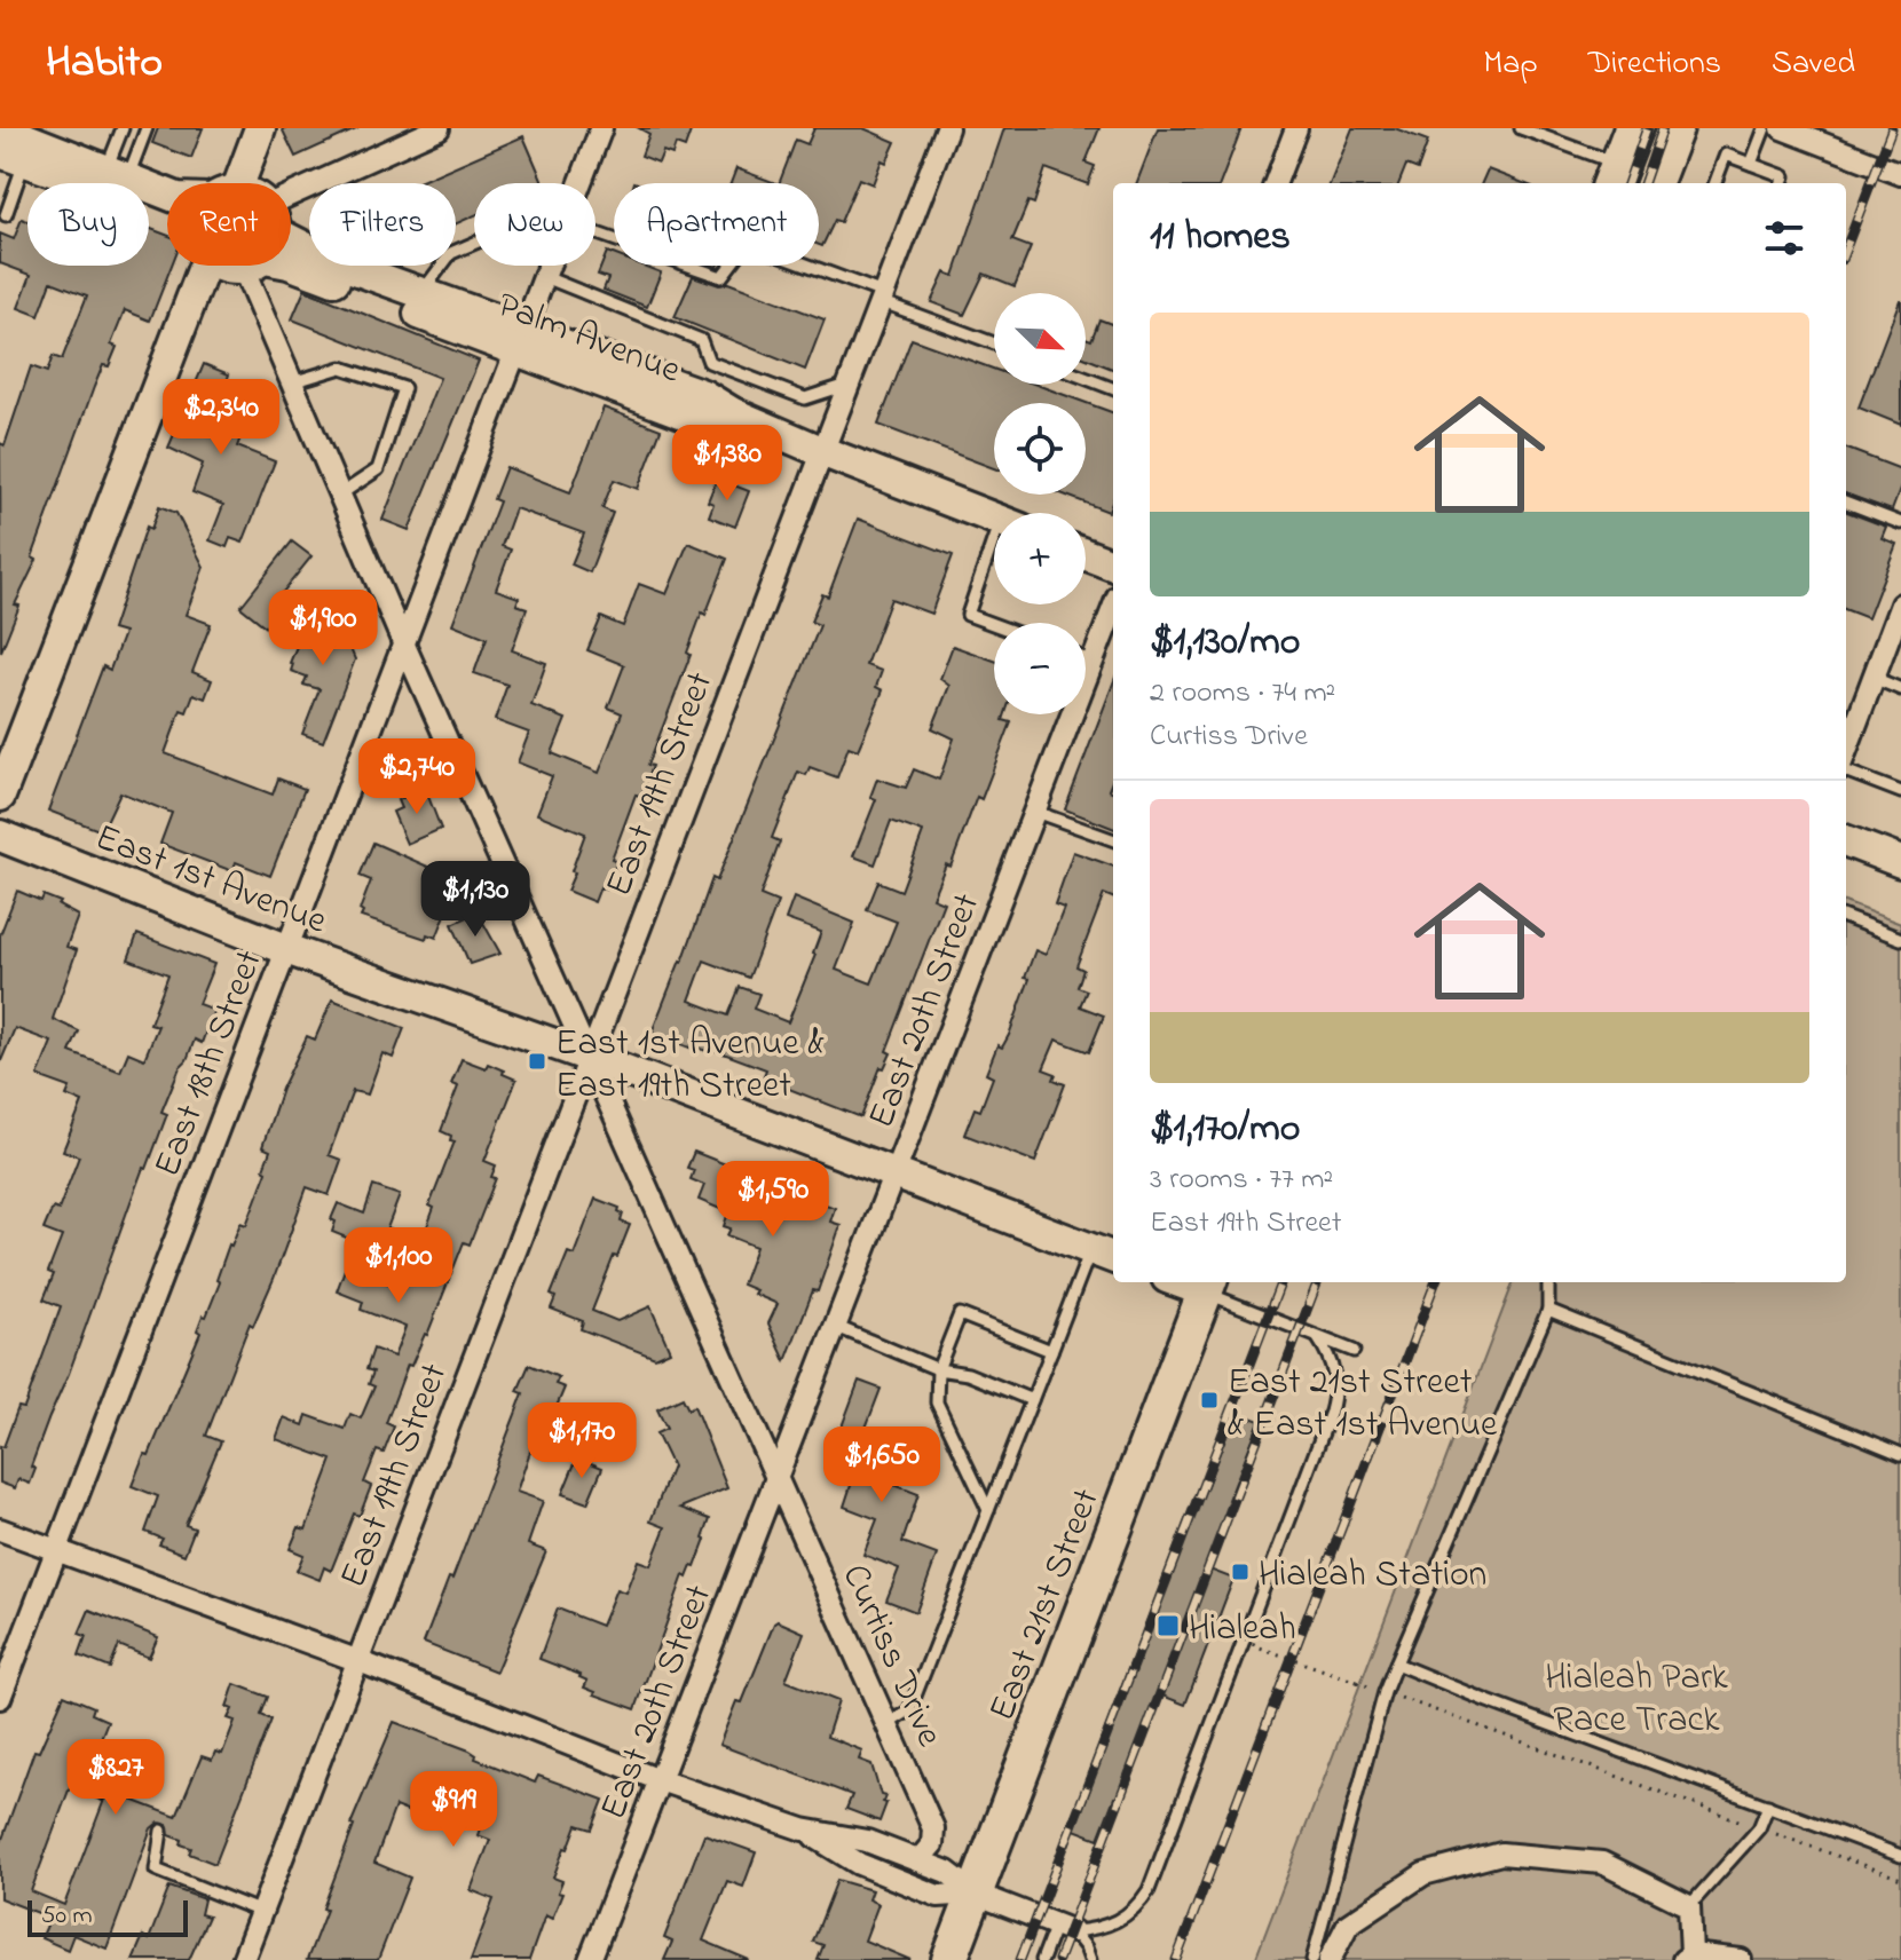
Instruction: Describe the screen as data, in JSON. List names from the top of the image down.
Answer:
{
  "streets": {
    "main road": ["East 21st Street"],
    "street": [
      "Palm Avenue",
      "East 19th Street",
      "East 1st Avenue",
      "East 20th Street",
      "East 18th Street",
      "Curtiss Drive"
    ]
  },
  "crossings": [
    ["Palm Avenue", "East 19th Street"],
    ["Palm Avenue", "East 18th Street"],
    ["East 19th Street", "East 1st Avenue"],
    ["East 19th Street", "Curtiss Drive"],
    ["East 1st Avenue", "East 20th Street"],
    ["East 1st Avenue", "East 18th Street"],
    ["East 1st Avenue", "Curtiss Drive"],
    ["East 20th Street", "Curtiss Drive"],
    ["East 18th Street", "Curtiss Drive"]
  ],
  "parks": ["Hialeah Park Race Track"],
  "places": {
    "transit": [
      "East 1st Avenue & East 19th Street",
      "East 21st Street & East 1st Avenue",
      "Hialeah Station",
      "Hialeah"
    ]
  },
  "scale_bar": "50 m",
  "north": "bottom right",
  "page": {
    "header": "Habito",
    "nav": ["Map", "Directions", "Saved"],
    "chip": [
      "Buy",
      "Rent",
      "Filters",
      "New",
      "Apartment"
    ],
    "heading": "11 homes",
    "map_buttons": ["+", "−"],
    "list": [
      {
        "name": "$1,130/mo",
        "note": "2 rooms · 74 m² · Curtiss Drive"
      },
      {
        "name": "$1,170/mo",
        "note": "3 rooms · 77 m² · East 19th Street"
      }
    ],
    "price": [
      "$2,340",
      "$1,380",
      "$1,900",
      "$2,740",
      "$1,130",
      "$1,590",
      "$1,100",
      "$1,170",
      "$1,650",
      "$827",
      "$919"
    ],
    "scale": "50 m"
  }
}
